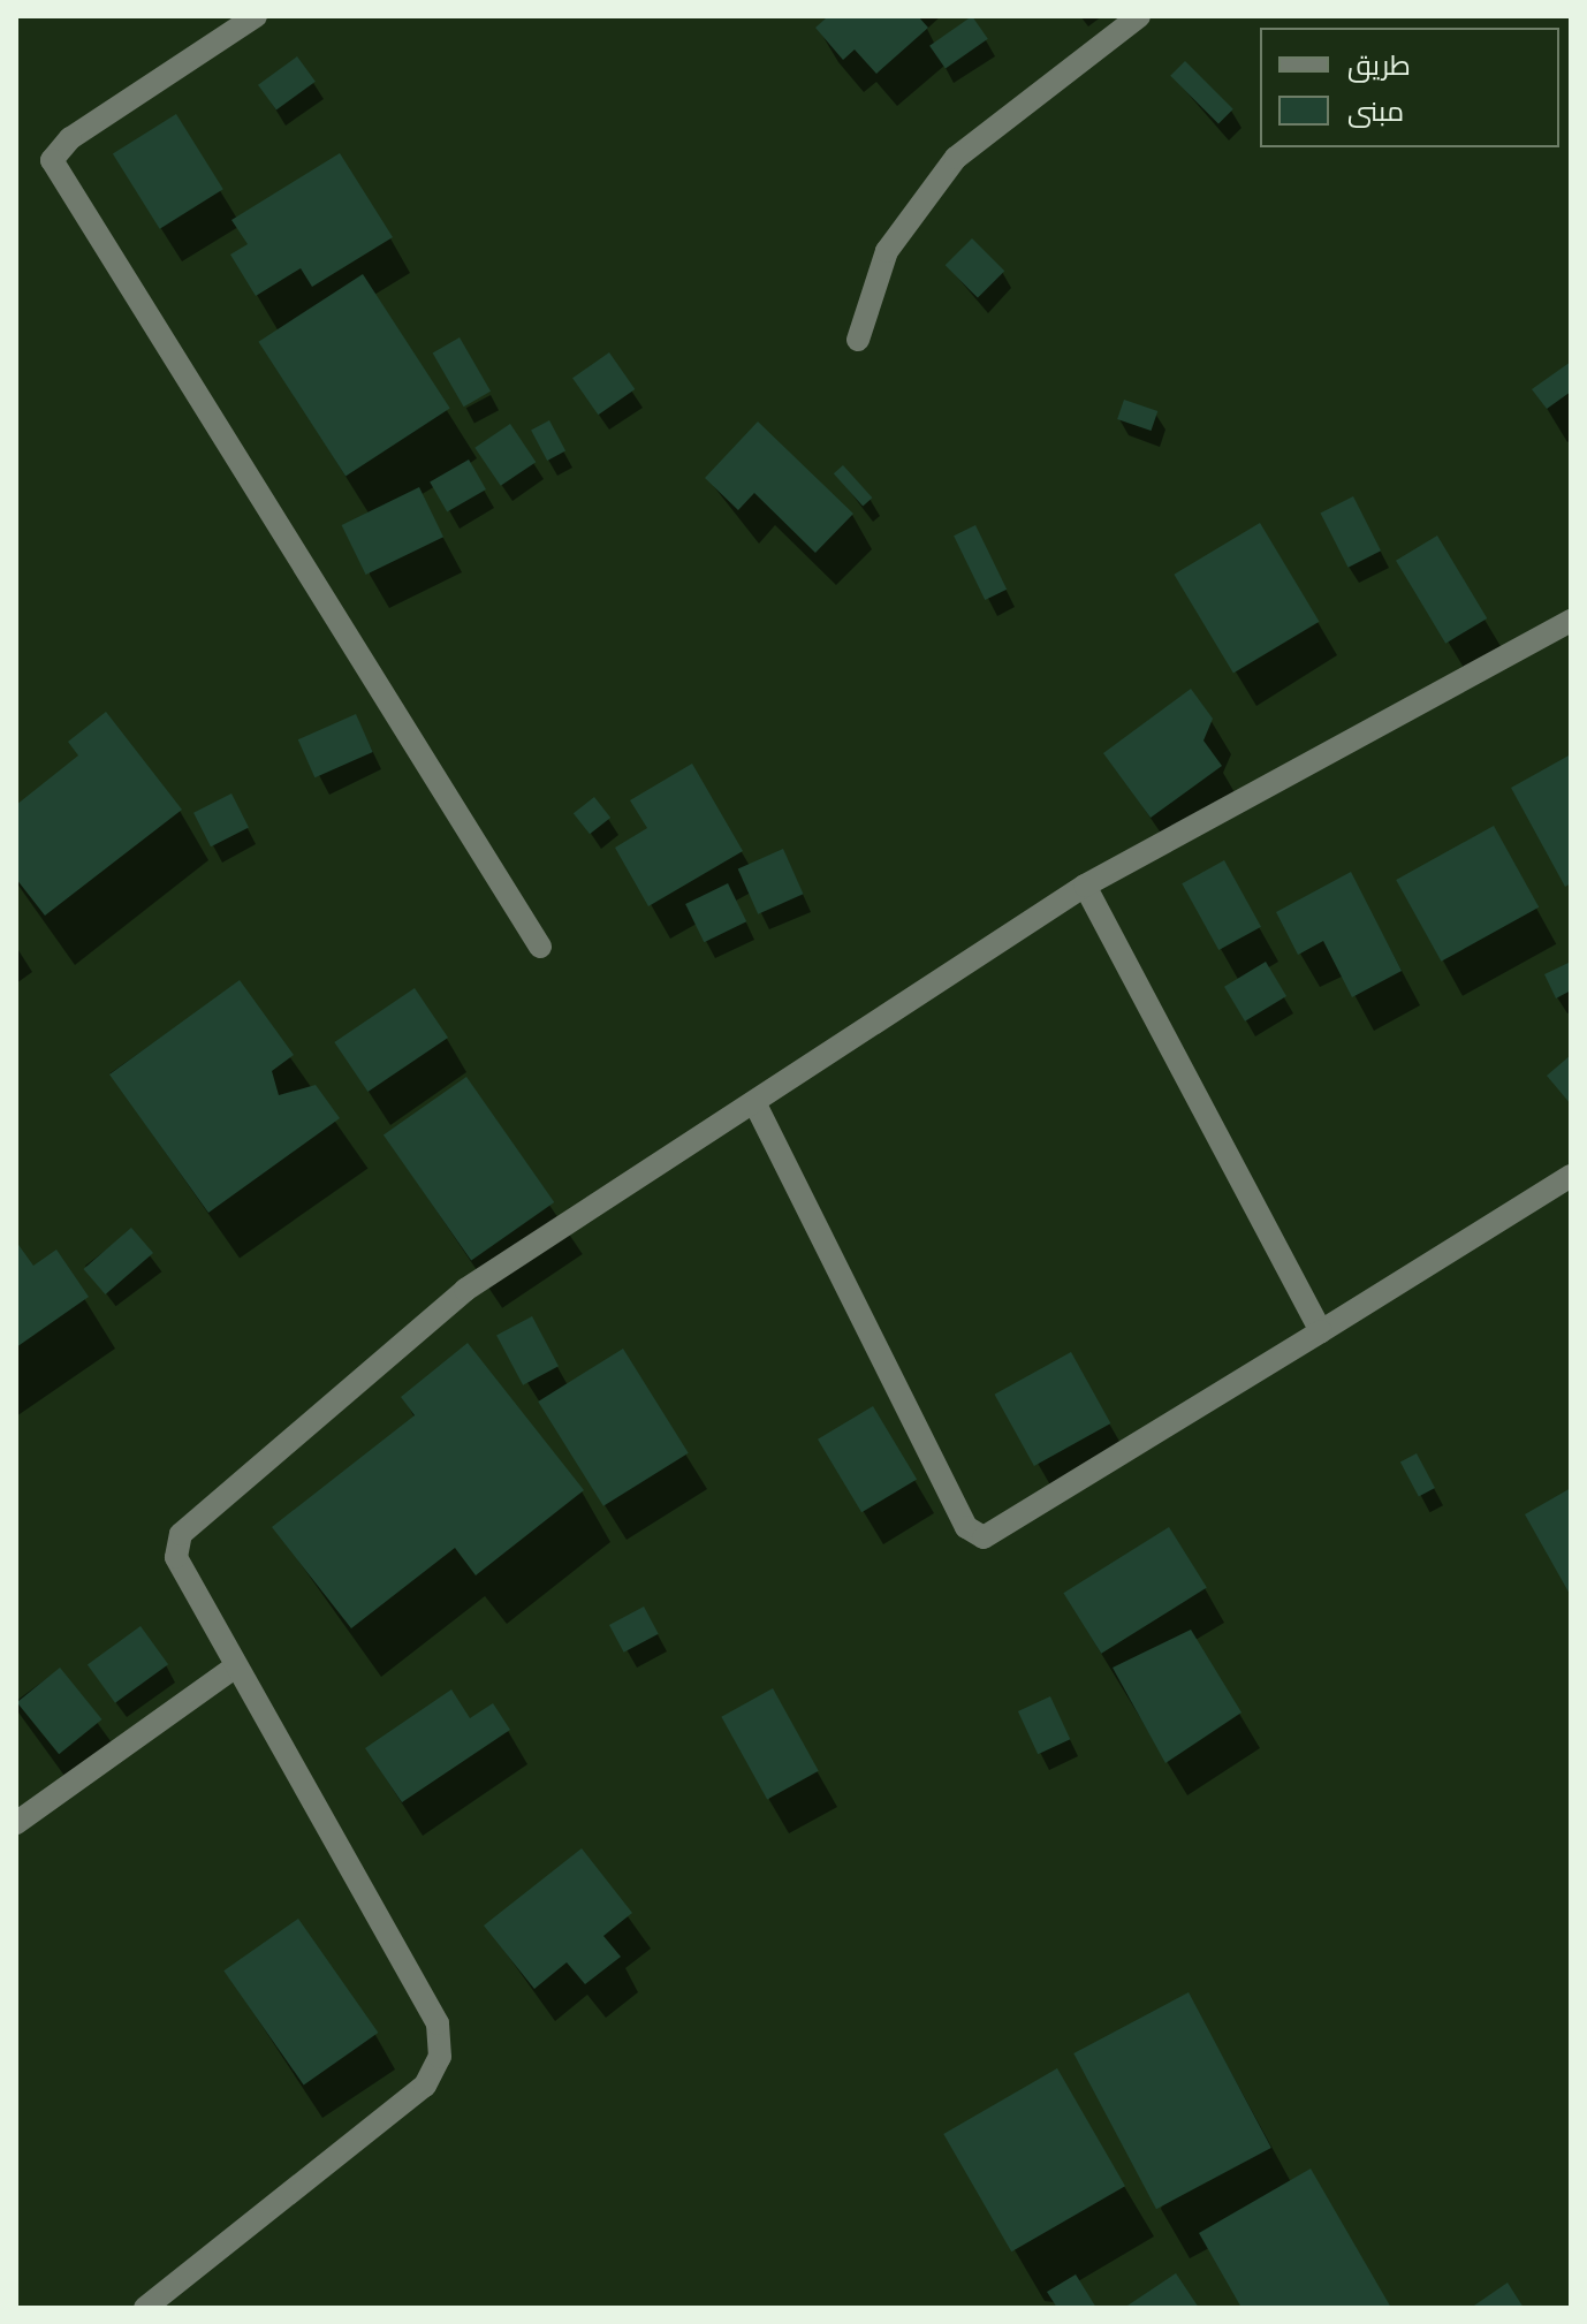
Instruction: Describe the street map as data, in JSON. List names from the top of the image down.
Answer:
{
  "legend": ["طريق", "مبنى"]
}
